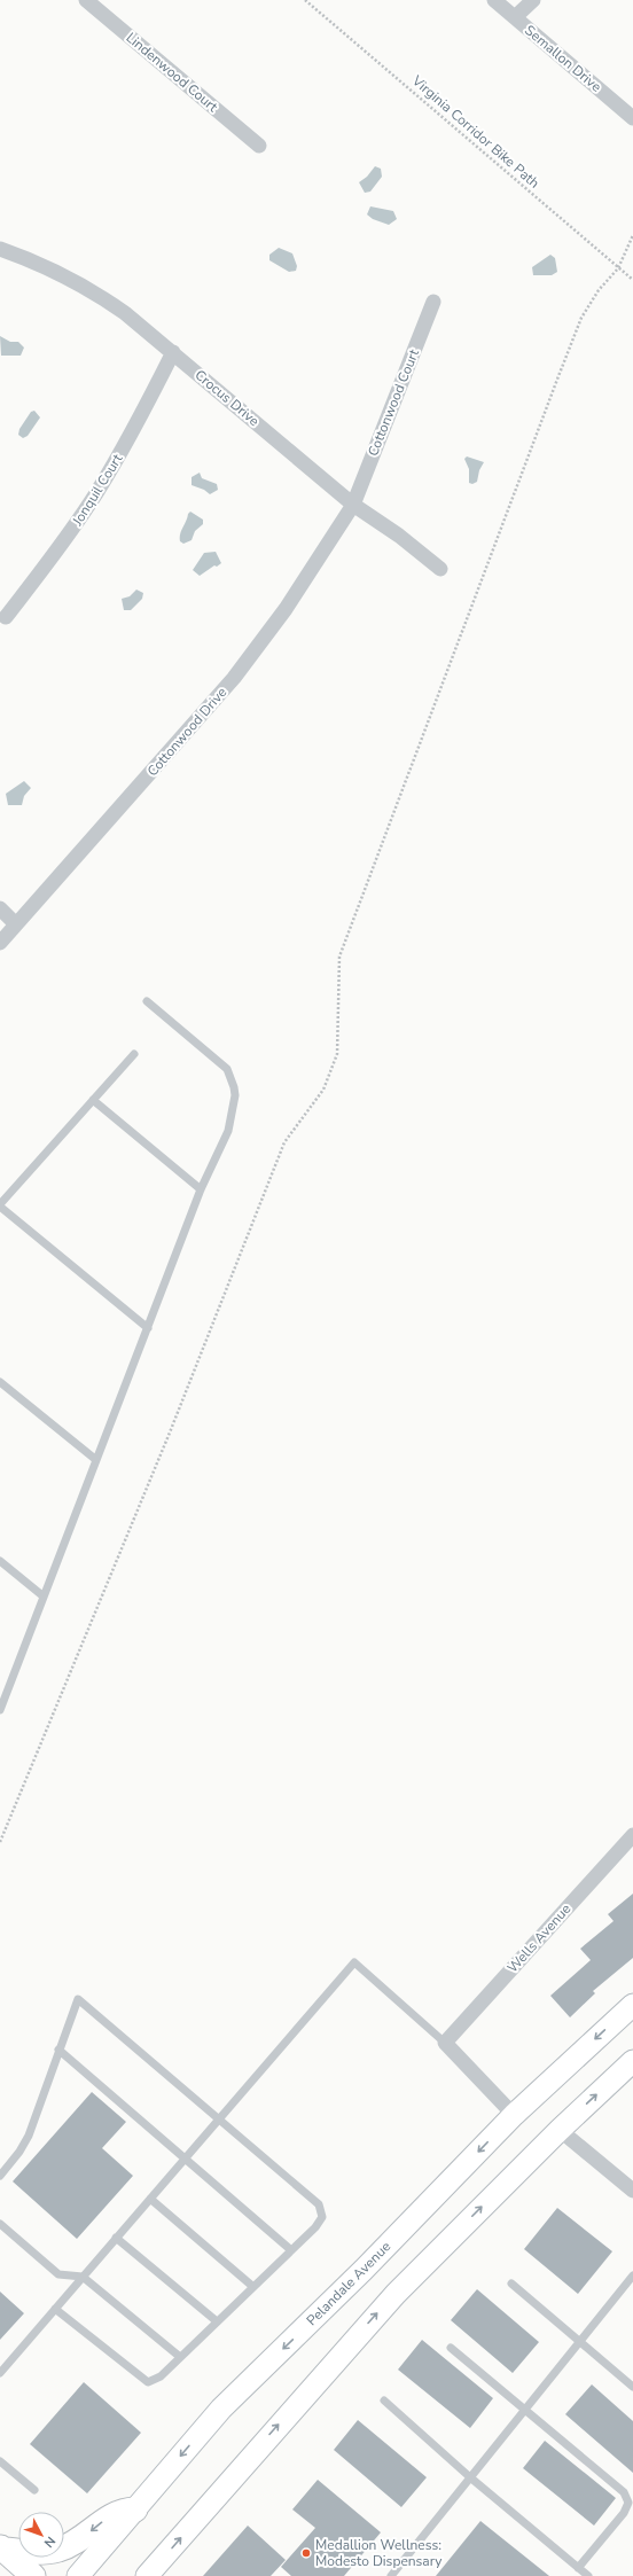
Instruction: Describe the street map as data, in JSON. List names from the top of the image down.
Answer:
{
  "streets": {
    "main road": ["Pelandale Avenue"],
    "street": [
      "Semallon Drive",
      "Lindenwood Court",
      "Crocus Drive",
      "Cottonwood Court",
      "Jonquil Court",
      "Cottonwood Drive",
      "Wells Avenue"
    ],
    "path": ["Virginia Corridor Bike Path"]
  },
  "crossings": [
    ["Crocus Drive", "Cottonwood Court"],
    ["Crocus Drive", "Jonquil Court"],
    ["Crocus Drive", "Cottonwood Drive"],
    ["Cottonwood Court", "Cottonwood Drive"]
  ],
  "places": ["Medallion Wellness: Modesto Dispensary"],
  "north": "bottom right"
}
